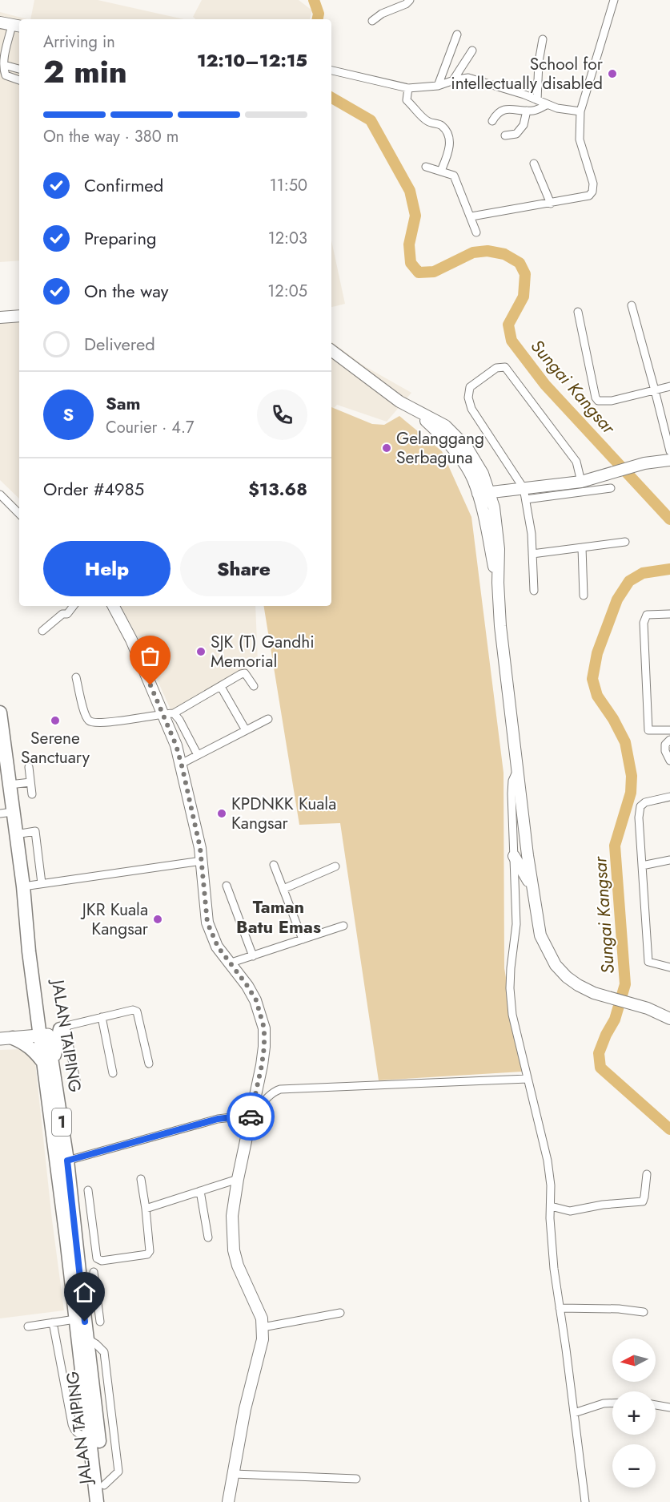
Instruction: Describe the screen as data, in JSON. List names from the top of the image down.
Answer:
{
  "streets": {
    "highway": ["JALAN TAIPING", "1"]
  },
  "districts": ["Taman Batu Emas"],
  "water": ["Sungai Kangsar"],
  "places": [
    "School for intellectually disabled",
    "Gelanggang Serbaguna",
    "SJK (T) Gandhi Memorial",
    "Serene Sanctuary",
    "KPDNKK Kuala Kangsar",
    "JKR Kuala Kangsar"
  ],
  "north": "left",
  "page": {
    "heading": ["2 min", "Arriving in", "12:10–12:15"],
    "panel": [
      "Sam",
      "Courier · 4.7",
      "Order #4985",
      "$13.68"
    ],
    "bar": "On the way · 380 m",
    "list": [
      ["Confirmed", "11:50"],
      ["Preparing", "12:03"],
      ["On the way", "12:05"],
      "Delivered"
    ],
    "round": "S",
    "buttons": ["Help", "Share"],
    "map_buttons": ["+", "−"]
  }
}
